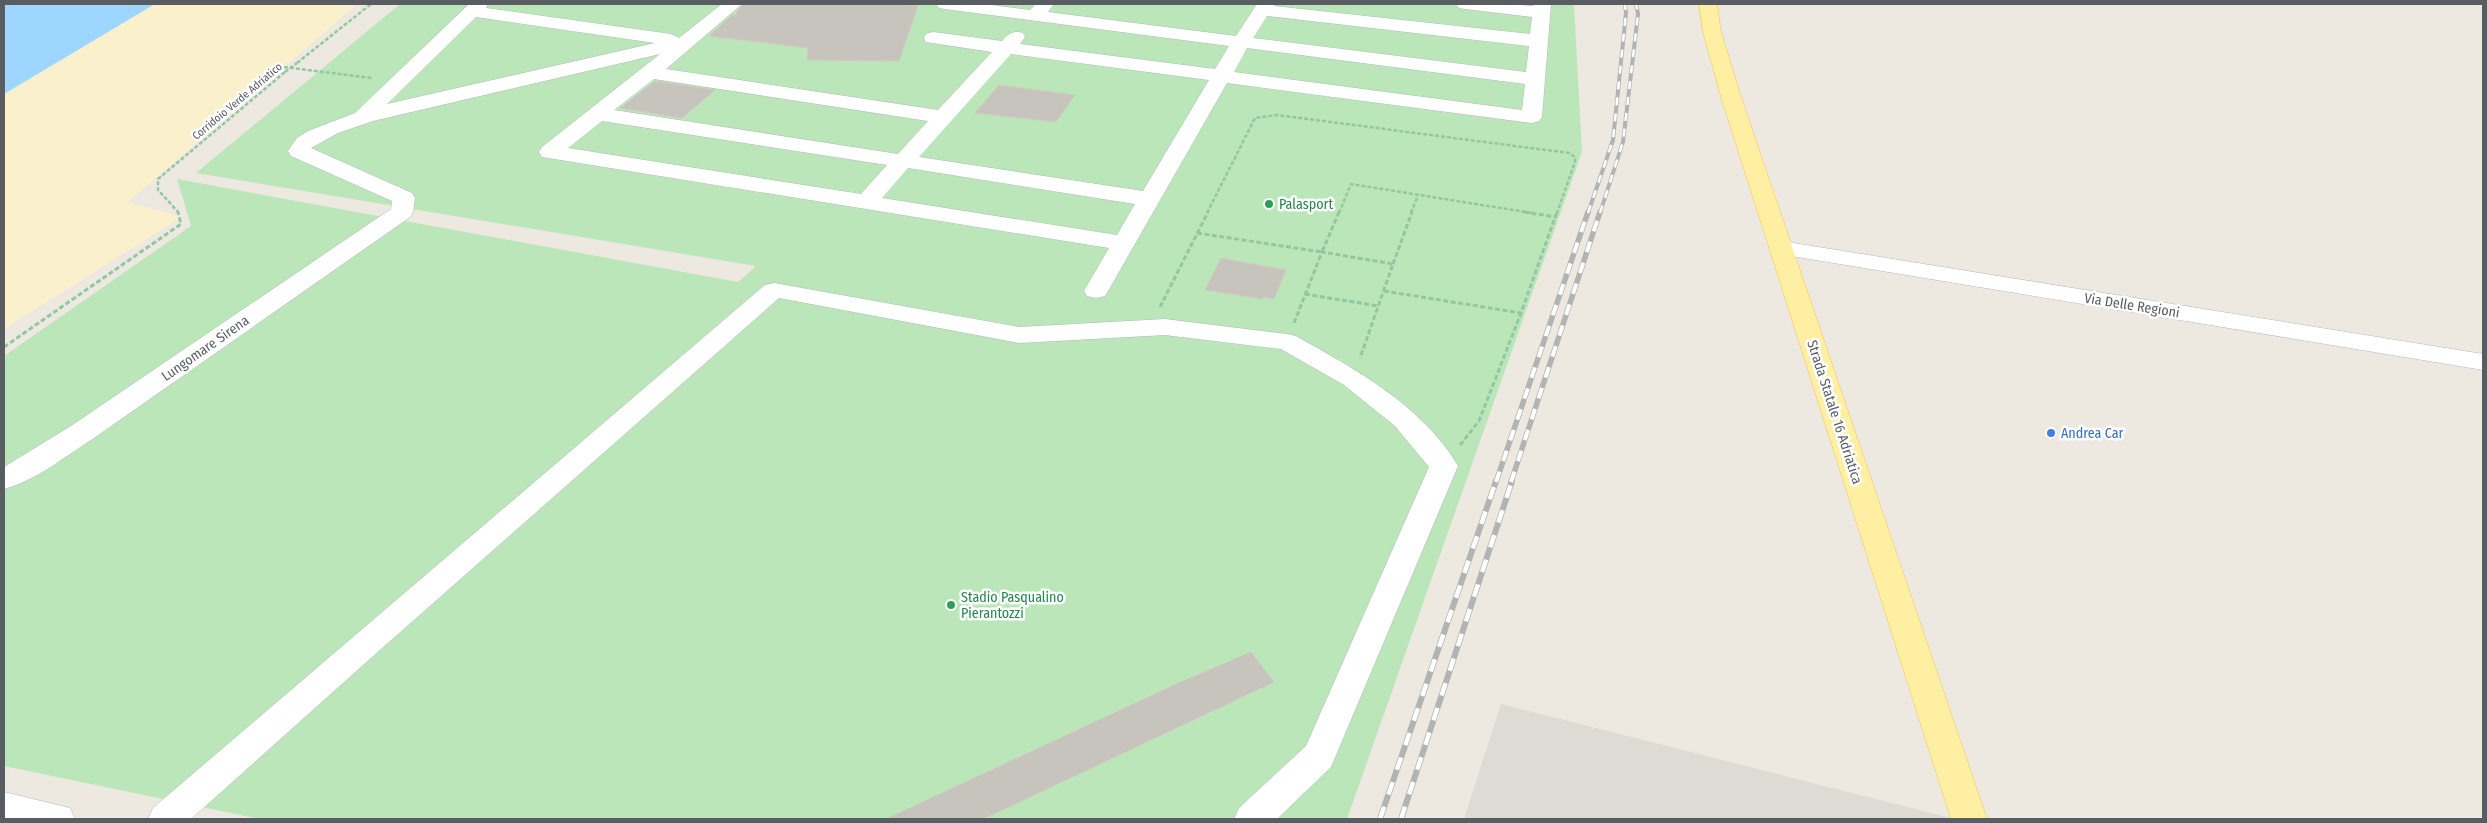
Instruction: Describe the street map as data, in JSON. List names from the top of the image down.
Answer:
{
  "streets": {
    "main road": ["Strada Statale 16 Adriatica"],
    "street": ["Via Delle Regioni", "Lungomare Sirena"],
    "path": ["Corridoio Verde Adriatico"]
  },
  "crossings": [
    ["Via Delle Regioni", "Strada Statale 16 Adriatica"]
  ],
  "places": ["Palasport", "Andrea Car", "Stadio Pasqualino Pierantozzi"]
}
